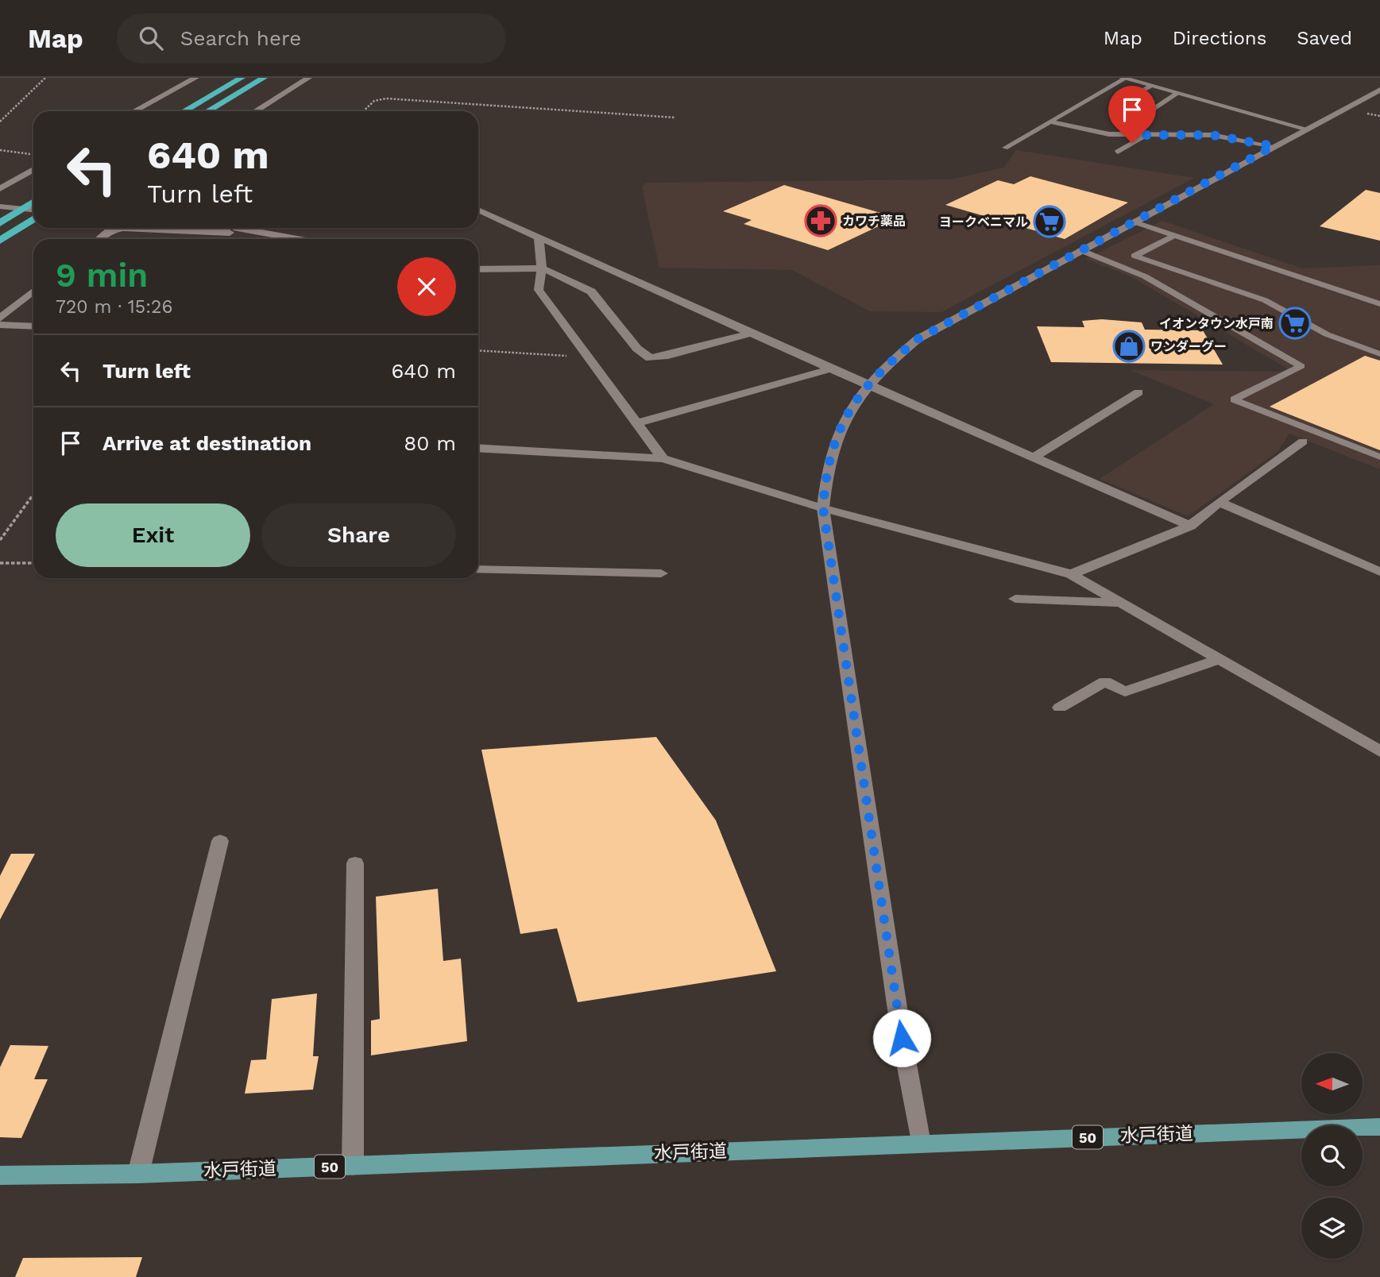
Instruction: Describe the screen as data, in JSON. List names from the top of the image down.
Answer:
{
  "streets": {
    "main road": ["水戸街道", "50"]
  },
  "places": {
    "pharmacy": ["カワチ薬品"],
    "supermarket": ["ヨークベニマル", "イオンタウン水戸南"],
    "shop": ["ワンダーグー"]
  },
  "north": "left",
  "page": {
    "header": "Map",
    "search": "Search here",
    "nav": ["Map", "Directions", "Saved"],
    "turn": ["640 m", "Turn left"],
    "heading": ["9 min", "720 m · 15:26"],
    "list": [
      {
        "name": "Turn left",
        "value": "640 m"
      },
      {
        "name": "Arrive at destination",
        "value": "80 m"
      }
    ],
    "buttons": ["Exit", "Share"]
  }
}
